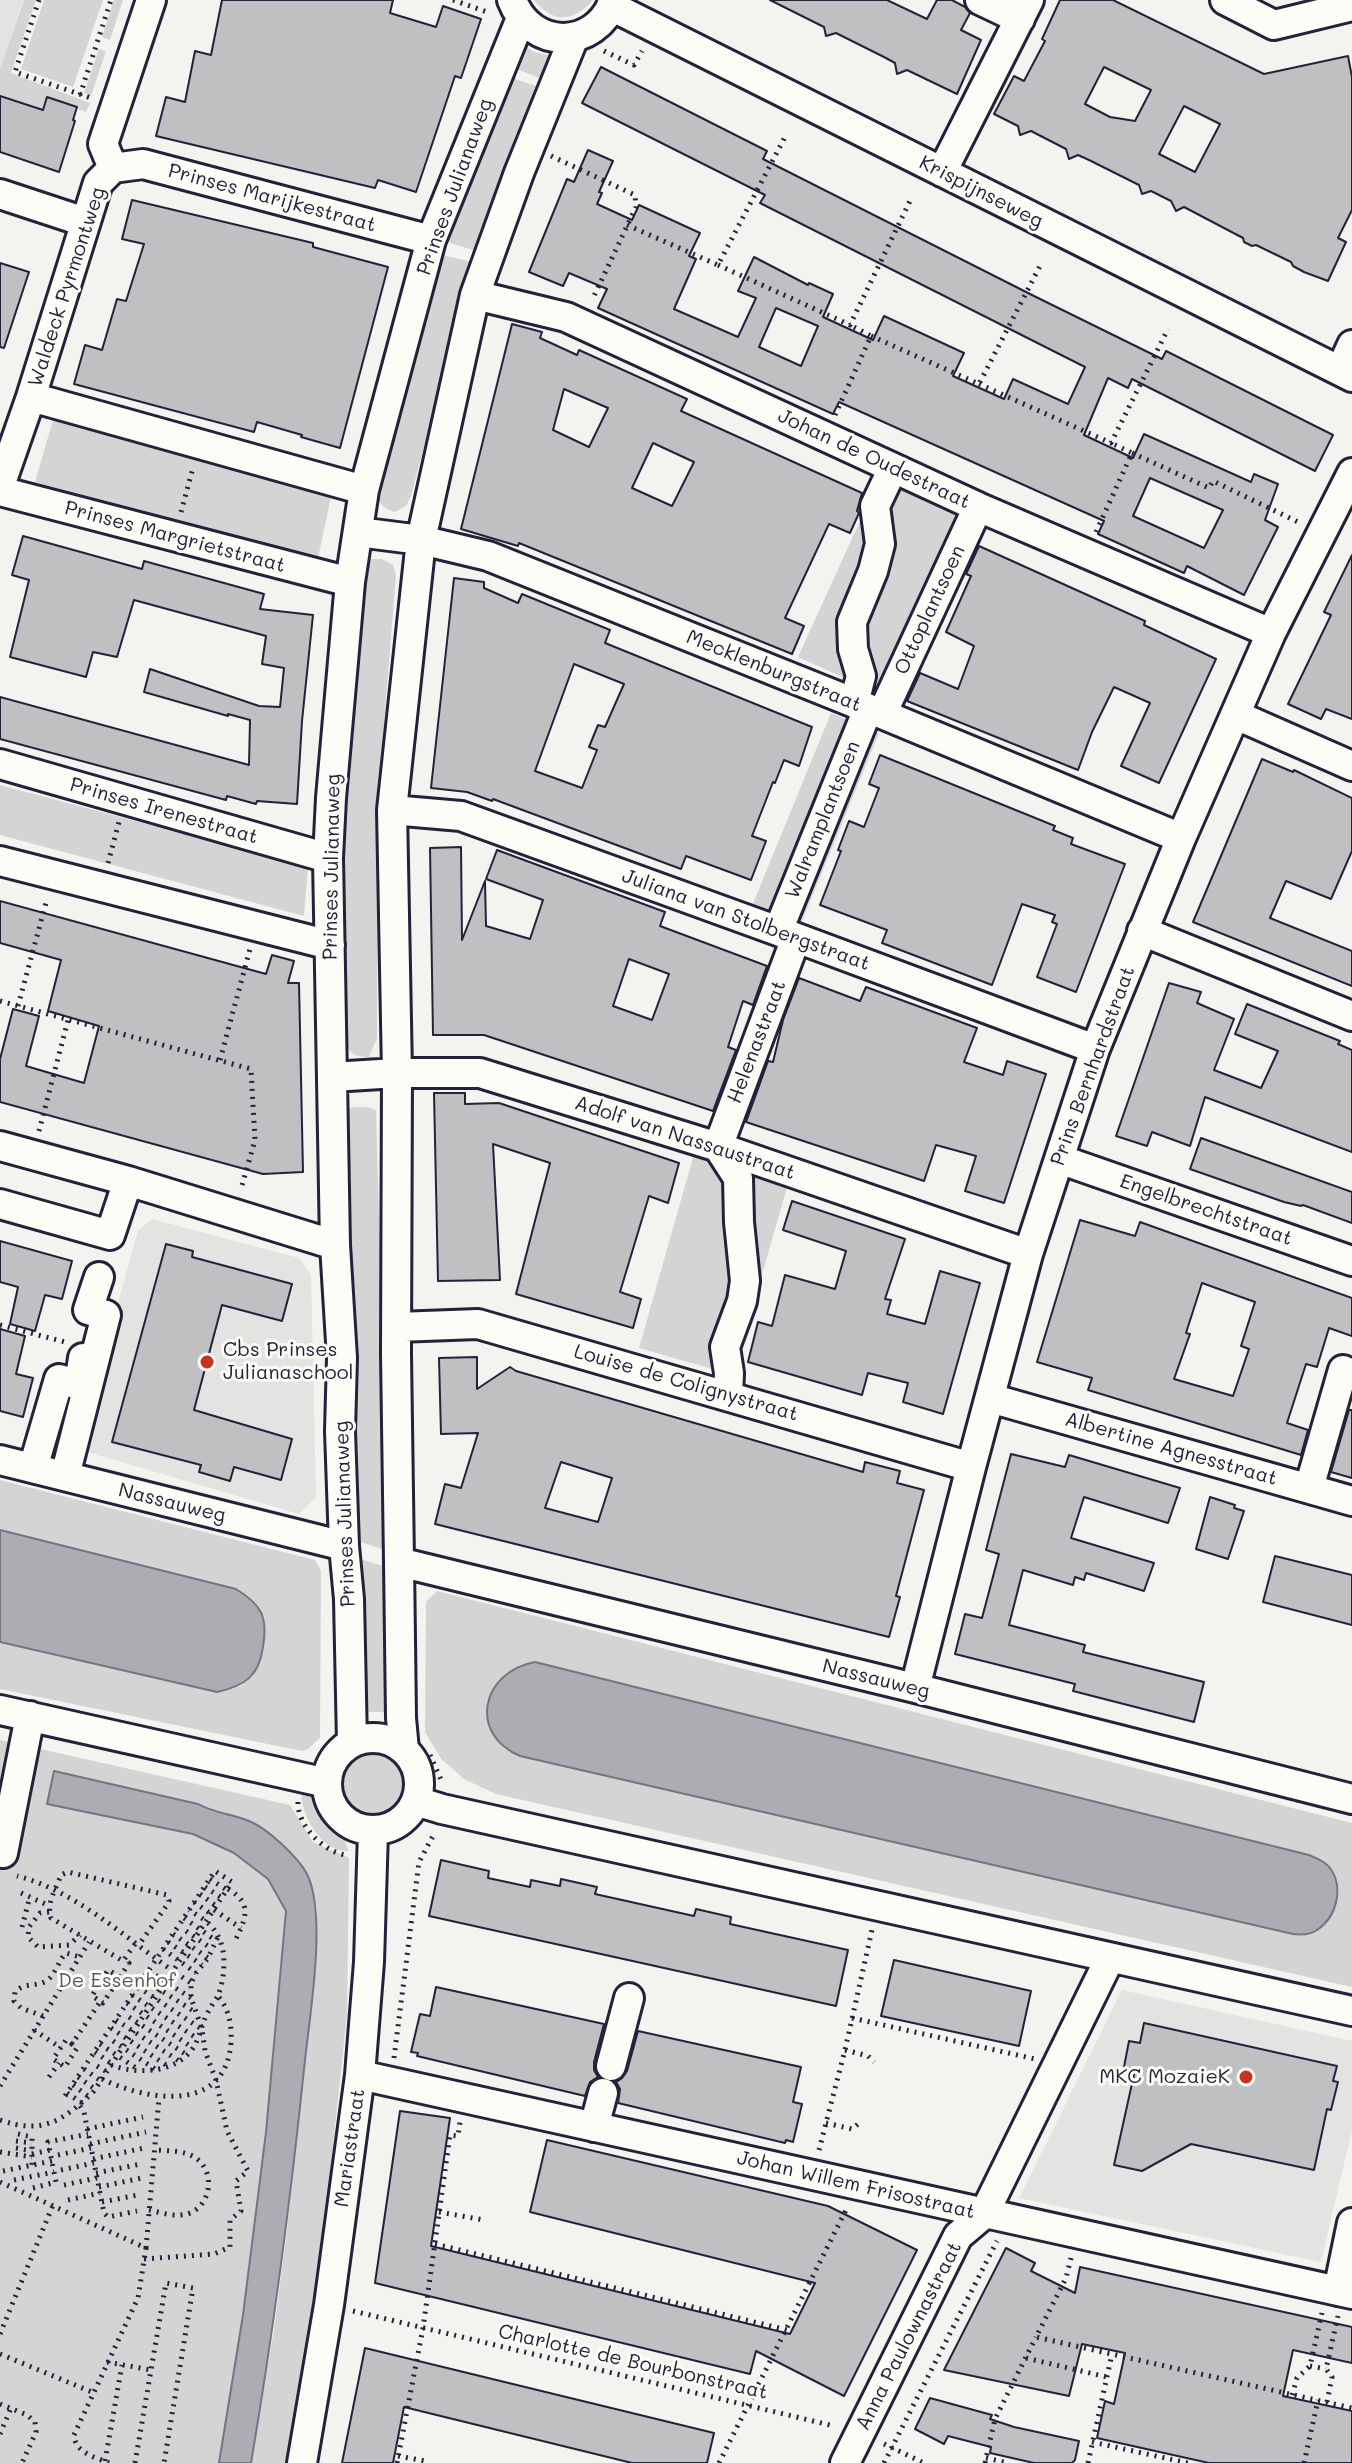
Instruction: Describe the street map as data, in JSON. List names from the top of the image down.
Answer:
{
  "streets": {
    "street": [
      "Prinses Julianaweg",
      "Krispijnseweg",
      "Prinses Marijkestraat",
      "Waldeck Pyrmontweg",
      "Johan de Oudestraat",
      "Prinses Margrietstraat",
      "Ottoplantsoen",
      "Mecklenburgstraat",
      "Prinses Irenestraat",
      "Walramplantsoen",
      "Juliana van Stolbergstraat",
      "Helenastraat",
      "Prins Bernhardstraat",
      "Adolf van Nassaustraat",
      "Engelbrechtstraat",
      "Louise de Colignystraat",
      "Albertine Agnesstraat",
      "Nassauweg",
      "Mariastraat",
      "Johan Willem Frisostraat",
      "Anna Paulownastraat"
    ],
    "path": ["Charlotte de Bourbonstraat"]
  },
  "crossings": [
    ["Prinses Julianaweg", "Prinses Marijkestraat"],
    ["Prinses Julianaweg", "Prinses Margrietstraat"],
    ["Prinses Julianaweg", "Mecklenburgstraat"],
    ["Prinses Julianaweg", "Prinses Irenestraat"],
    ["Prinses Julianaweg", "Adolf van Nassaustraat"],
    ["Prinses Julianaweg", "Nassauweg"],
    ["Prinses Julianaweg", "Mariastraat"],
    ["Prinses Marijkestraat", "Waldeck Pyrmontweg"],
    ["Waldeck Pyrmontweg", "Prinses Margrietstraat"],
    ["Johan de Oudestraat", "Ottoplantsoen"],
    ["Johan de Oudestraat", "Prins Bernhardstraat"],
    ["Ottoplantsoen", "Mecklenburgstraat"],
    ["Ottoplantsoen", "Walramplantsoen"],
    ["Mecklenburgstraat", "Walramplantsoen"],
    ["Mecklenburgstraat", "Prins Bernhardstraat"],
    ["Walramplantsoen", "Juliana van Stolbergstraat"],
    ["Walramplantsoen", "Helenastraat"],
    ["Juliana van Stolbergstraat", "Helenastraat"],
    ["Juliana van Stolbergstraat", "Prins Bernhardstraat"],
    ["Helenastraat", "Adolf van Nassaustraat"],
    ["Prins Bernhardstraat", "Adolf van Nassaustraat"],
    ["Prins Bernhardstraat", "Engelbrechtstraat"],
    ["Prins Bernhardstraat", "Louise de Colignystraat"],
    ["Prins Bernhardstraat", "Albertine Agnesstraat"],
    ["Prins Bernhardstraat", "Nassauweg"],
    ["Mariastraat", "Johan Willem Frisostraat"],
    ["Mariastraat", "Charlotte de Bourbonstraat"],
    ["Johan Willem Frisostraat", "Anna Paulownastraat"],
    ["Anna Paulownastraat", "Charlotte de Bourbonstraat"]
  ],
  "parks": ["De Essenhof"],
  "places": ["Cbs Prinses Julianaschool", "MKC MozaieK"]
}
